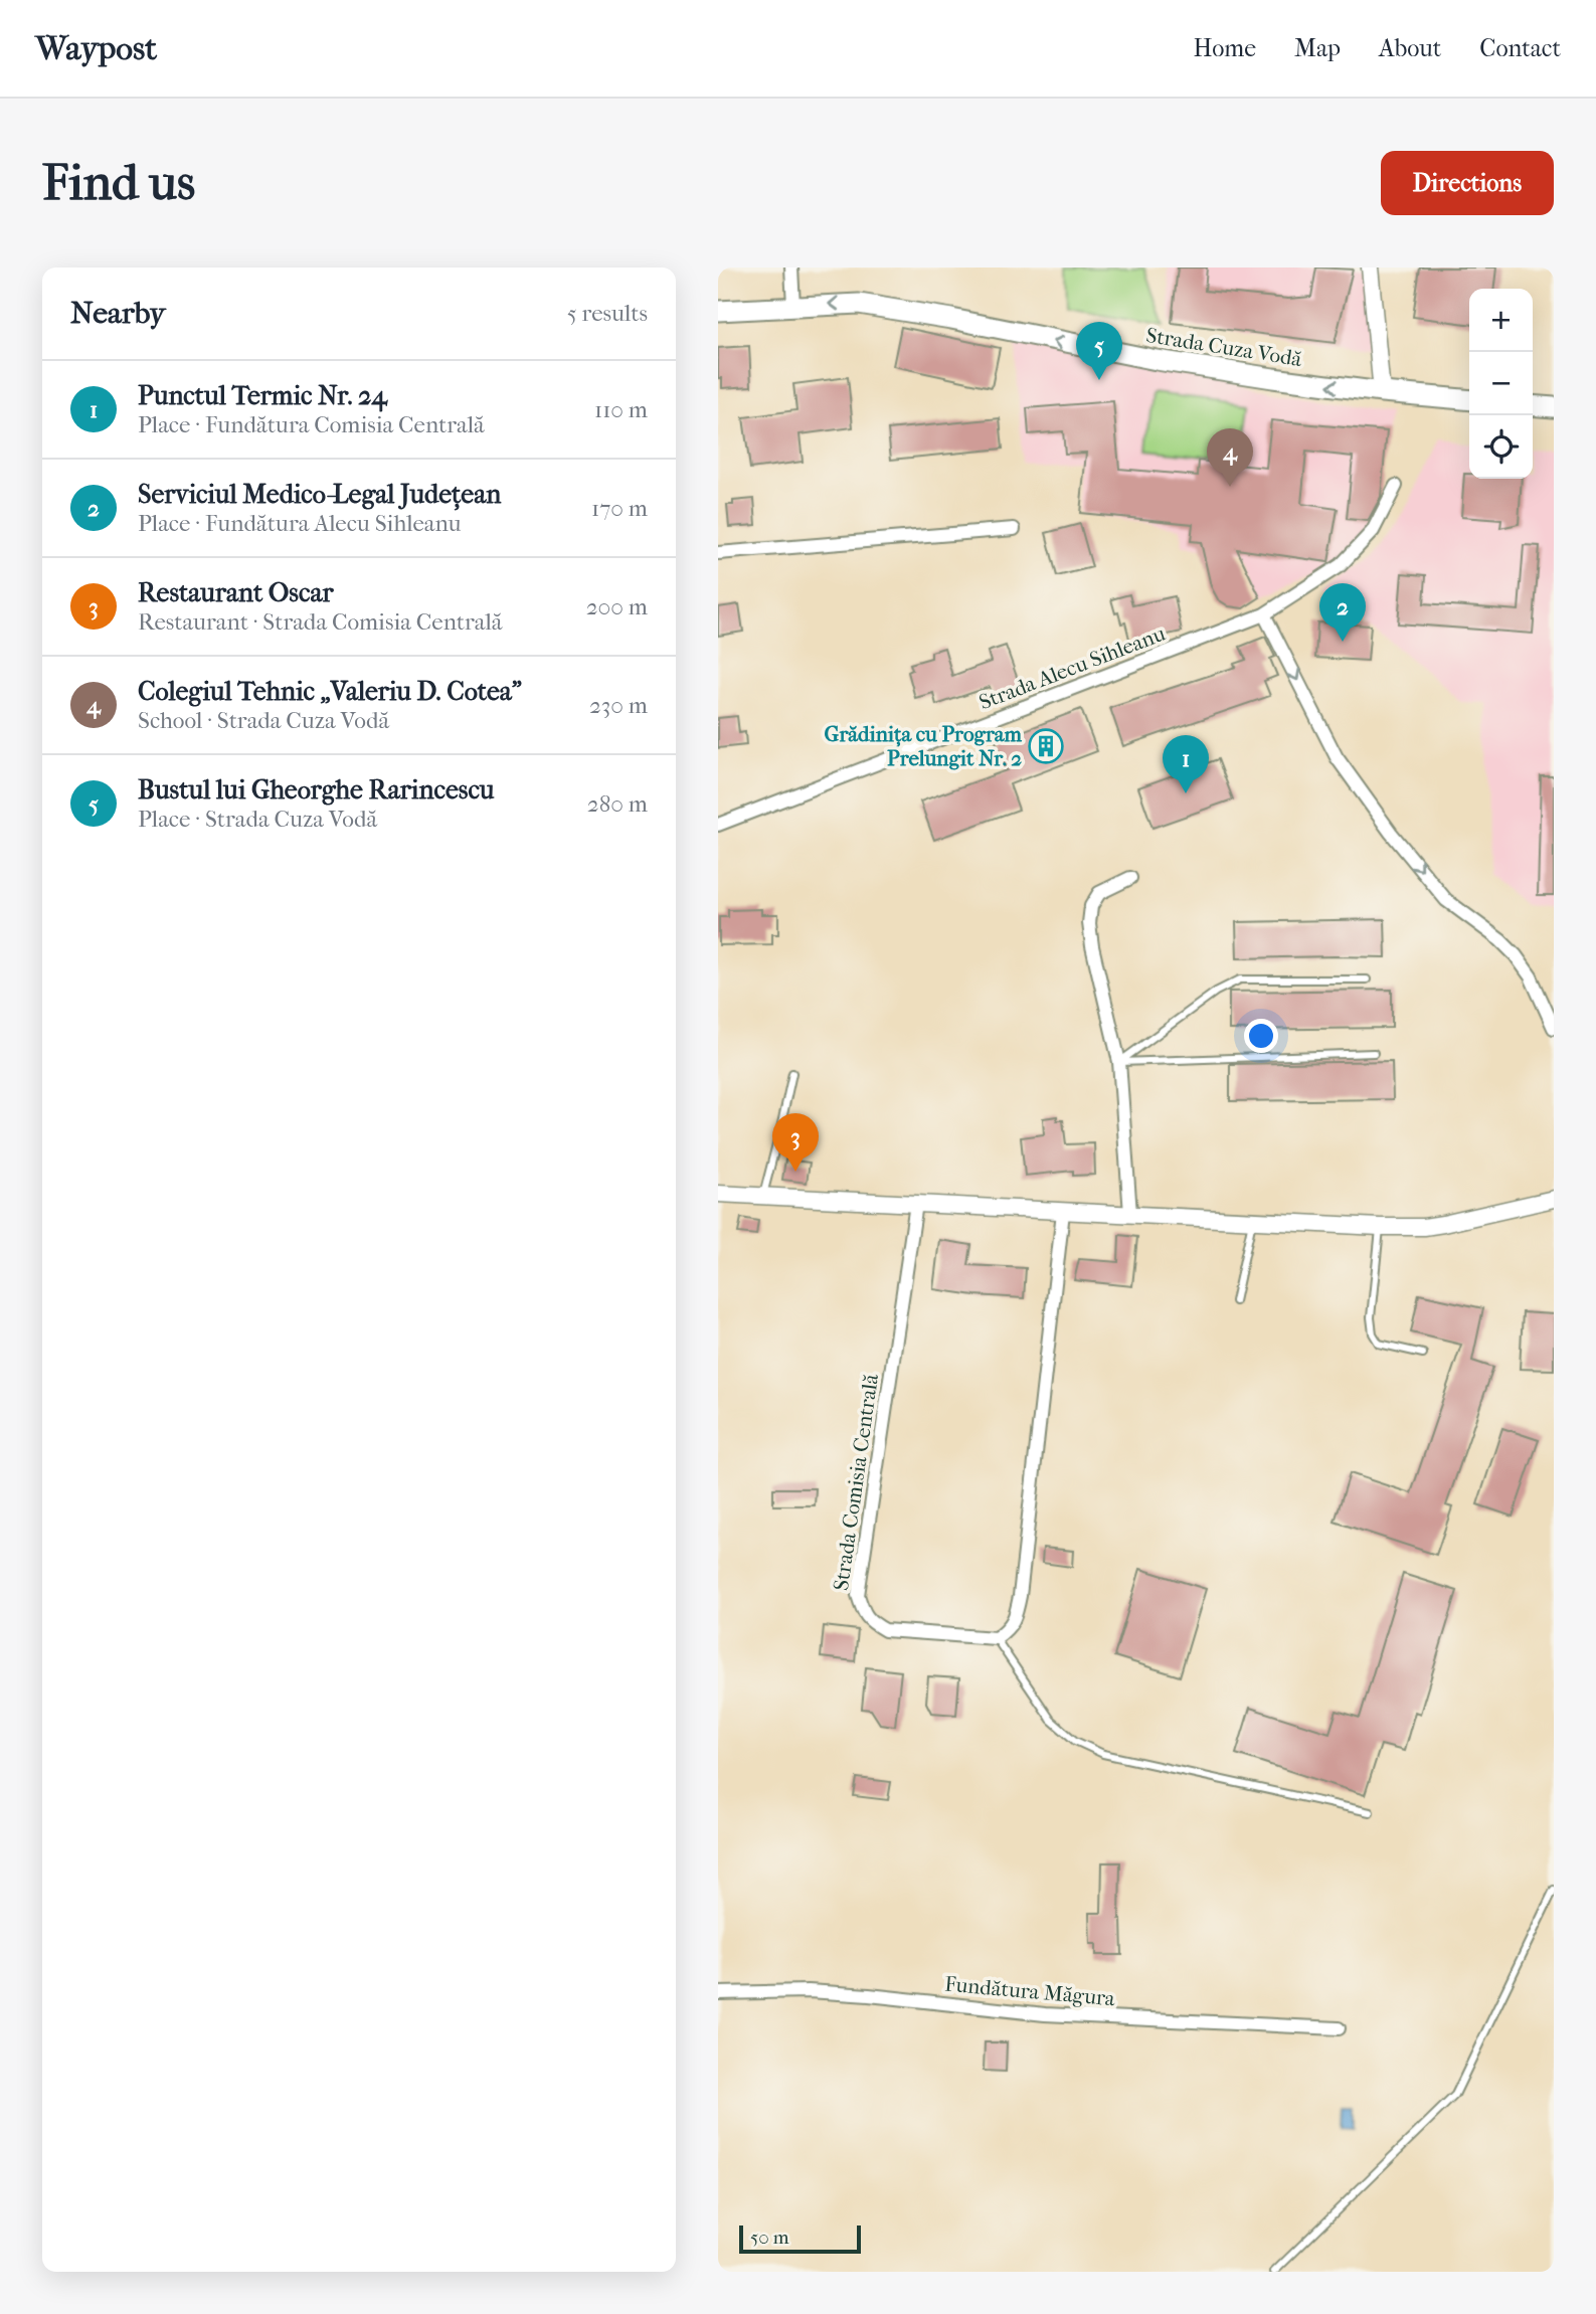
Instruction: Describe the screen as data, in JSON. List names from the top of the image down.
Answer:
{
  "streets": {
    "main road": ["Strada Cuza Vodă"],
    "street": ["Strada Alecu Sihleanu", "Strada Comisia Centrală", "Fundătura Măgura"]
  },
  "one_way": ["Strada Cuza Vodă"],
  "places": {
    "building": ["Grădinița cu Program Prelungit Nr. 2"]
  },
  "scale_bar": "50 m",
  "page": {
    "header": "Waypost",
    "nav": [
      "Home",
      "Map",
      "About",
      "Contact"
    ],
    "buttons": "Directions",
    "title": "Find us",
    "heading": ["Nearby", "5 results"],
    "map_buttons": ["+", "−"],
    "pins": [
      "5",
      "4",
      "2",
      "1",
      "3"
    ],
    "list": [
      {
        "mark": "1",
        "name": "Punctul Termic Nr. 24",
        "note": "Place · Fundătura Comisia Centrală",
        "value": "110 m"
      },
      {
        "mark": "2",
        "name": "Serviciul Medico-Legal Județean",
        "note": "Place · Fundătura Alecu Sihleanu",
        "value": "170 m"
      },
      {
        "mark": "3",
        "name": "Restaurant Oscar",
        "note": "Restaurant · Strada Comisia Centrală",
        "value": "200 m"
      },
      {
        "mark": "4",
        "name": "Colegiul Tehnic „Valeriu D. Cotea\"",
        "note": "School · Strada Cuza Vodă",
        "value": "230 m"
      },
      {
        "mark": "5",
        "name": "Bustul lui Gheorghe Rarincescu",
        "note": "Place · Strada Cuza Vodă",
        "value": "280 m"
      }
    ],
    "scale": "50 m"
  }
}
